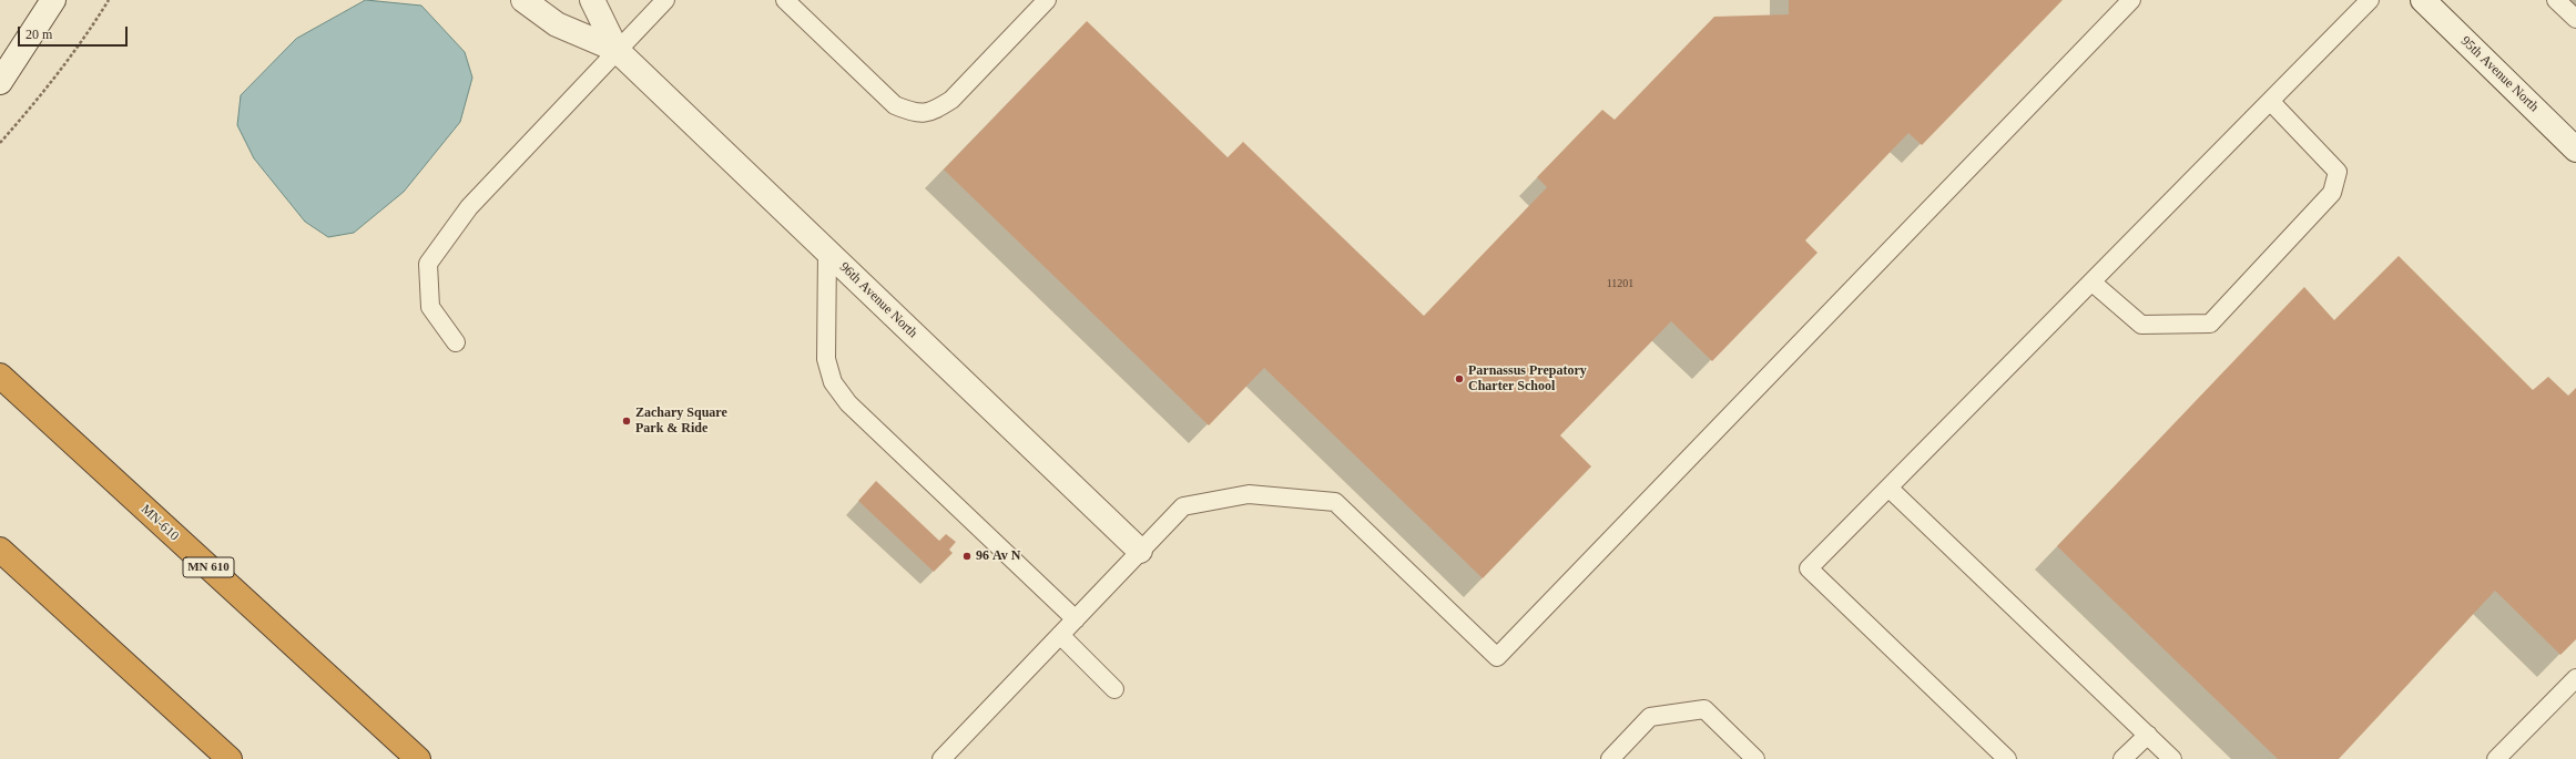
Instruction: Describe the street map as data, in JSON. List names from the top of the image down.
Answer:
{
  "streets": {
    "highway": ["MN-610", "MN 610"],
    "street": ["95th Avenue North", "96th Avenue North"]
  },
  "places": ["Parnassus Prepatory Charter School", "Zachary Square Park & Ride", "96 Av N"],
  "house_numbers": ["11201"],
  "scale_bar": "20 m"
}
